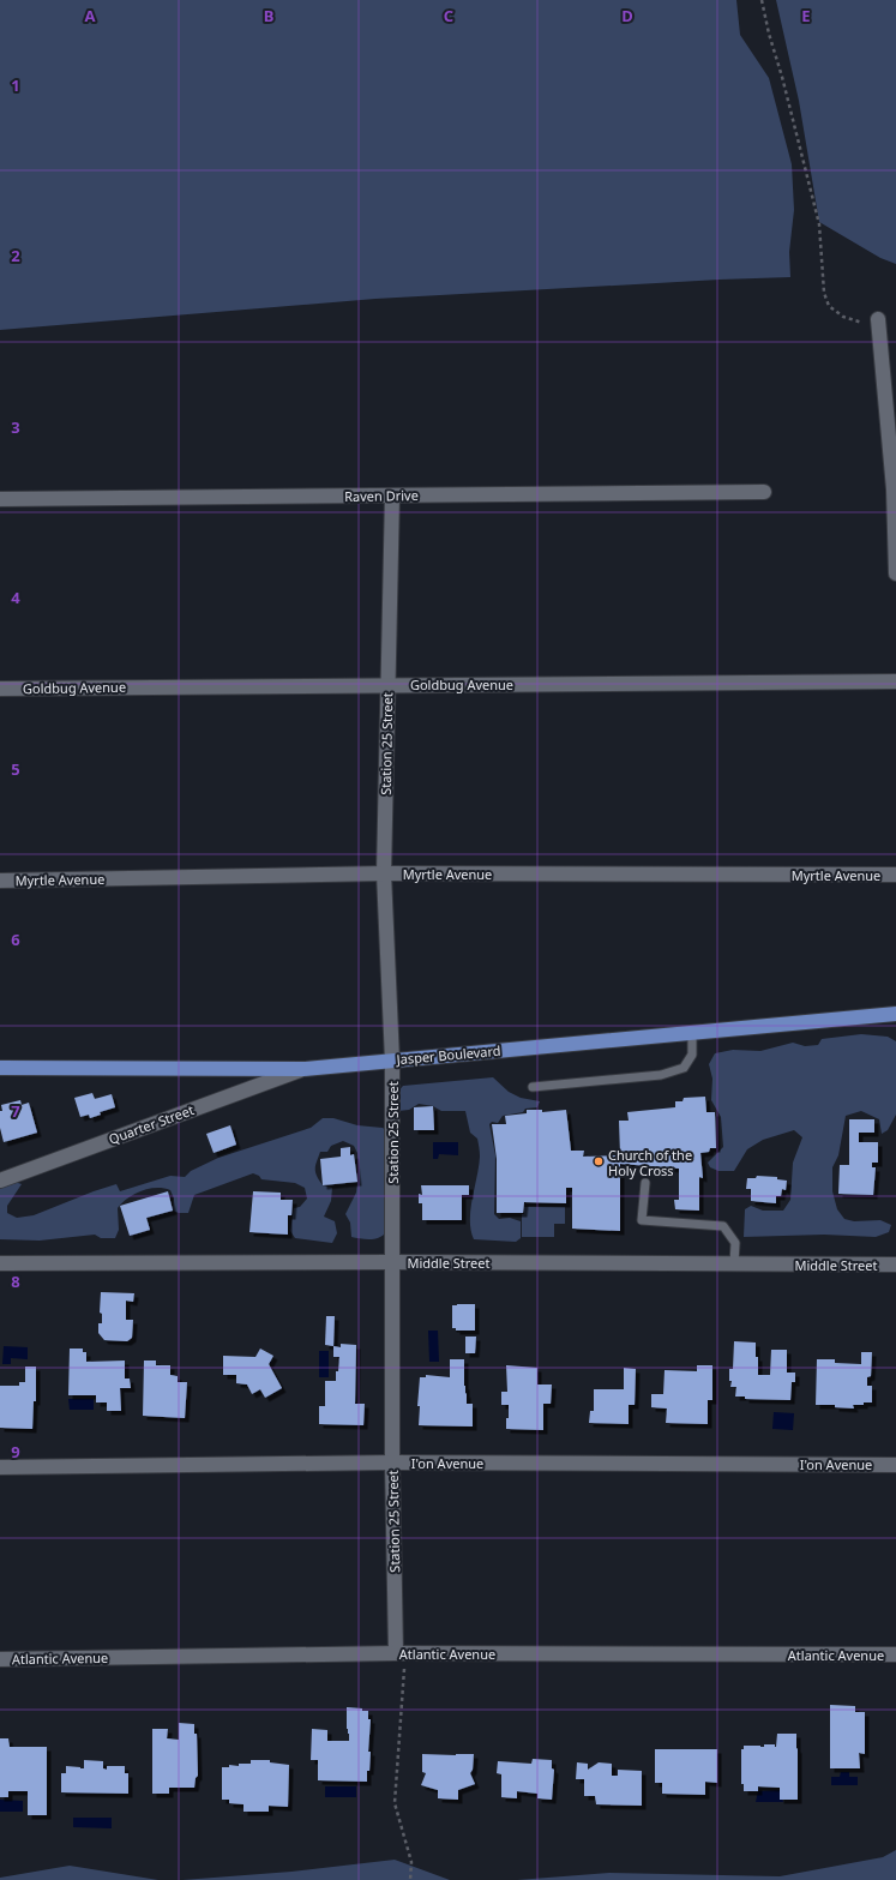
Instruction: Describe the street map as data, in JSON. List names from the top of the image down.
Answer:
{
  "streets": {
    "main road": ["Jasper Boulevard"],
    "street": [
      "Raven Drive",
      "Goldbug Avenue",
      "Station 25 Street",
      "Myrtle Avenue",
      "Quarter Street",
      "Middle Street",
      "I'on Avenue",
      "Atlantic Avenue"
    ]
  },
  "crossings": [
    ["Raven Drive", "Station 25 Street"],
    ["Goldbug Avenue", "Station 25 Street"],
    ["Station 25 Street", "Myrtle Avenue"],
    ["Station 25 Street", "Jasper Boulevard"],
    ["Station 25 Street", "Middle Street"],
    ["Station 25 Street", "I'on Avenue"],
    ["Station 25 Street", "Atlantic Avenue"],
    ["Jasper Boulevard", "Quarter Street"]
  ],
  "places": ["Church of the Holy Cross"],
  "grid": {
    "columns": [
      "A",
      "B",
      "C",
      "D",
      "E"
    ],
    "rows": [
      "1",
      "2",
      "3",
      "4",
      "5",
      "6",
      "7",
      "8",
      "9"
    ]
  }
}
